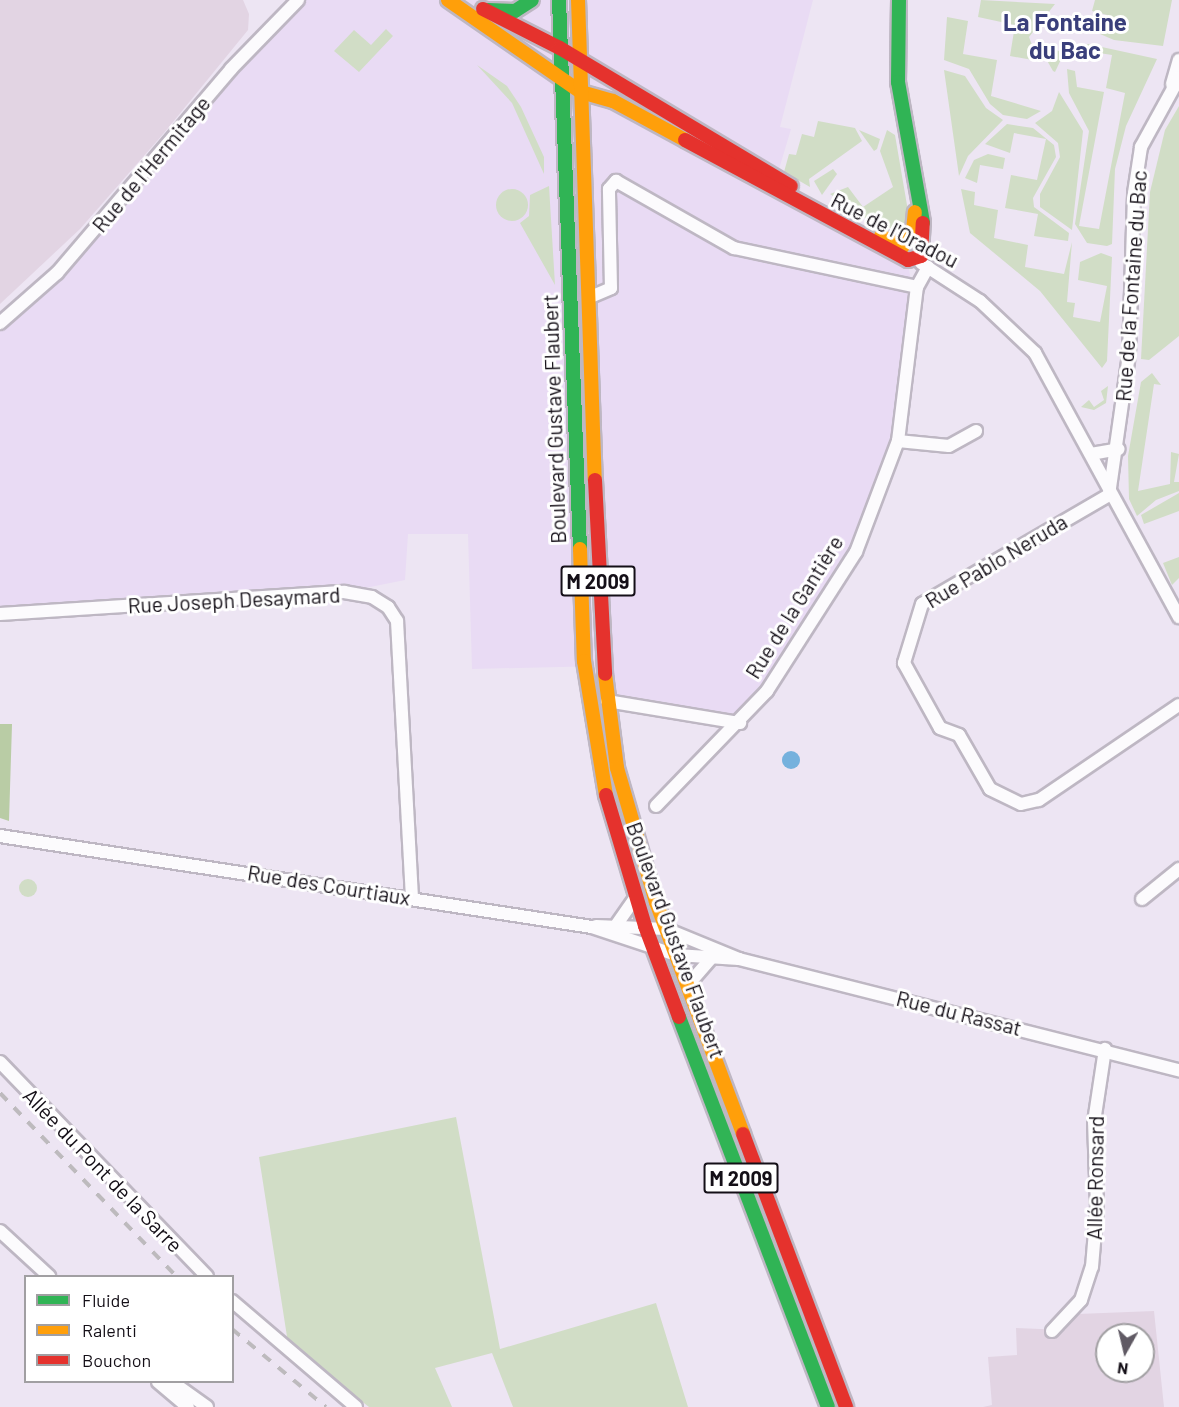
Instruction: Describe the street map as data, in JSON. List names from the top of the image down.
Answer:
{
  "streets": {
    "main road": ["Rue de l'Oradou", "Boulevard Gustave Flaubert", "M 2009"],
    "street": [
      "Rue de l'Hermitage",
      "Rue de la Fontaine du Bac",
      "Rue Pablo Neruda",
      "Rue Joseph Desaymard",
      "Rue de la Gantière",
      "Rue des Courtiaux",
      "Rue du Rassat",
      "Allée du Pont de la Sarre",
      "Allée Ronsard"
    ]
  },
  "crossings": [
    ["Rue de l'Oradou", "Rue de la Fontaine du Bac"],
    ["Rue de l'Oradou", "Boulevard Gustave Flaubert"],
    ["Rue de l'Oradou", "Rue Pablo Neruda"],
    ["Rue de la Fontaine du Bac", "Rue Pablo Neruda"],
    ["Boulevard Gustave Flaubert", "Rue des Courtiaux"],
    ["Boulevard Gustave Flaubert", "Rue du Rassat"],
    ["Rue Joseph Desaymard", "Rue des Courtiaux"],
    ["Rue des Courtiaux", "Rue du Rassat"],
    ["Rue du Rassat", "Allée Ronsard"]
  ],
  "districts": ["La Fontaine du Bac"],
  "legend": ["Fluide", "Ralenti", "Bouchon"],
  "north": "bottom"
}
